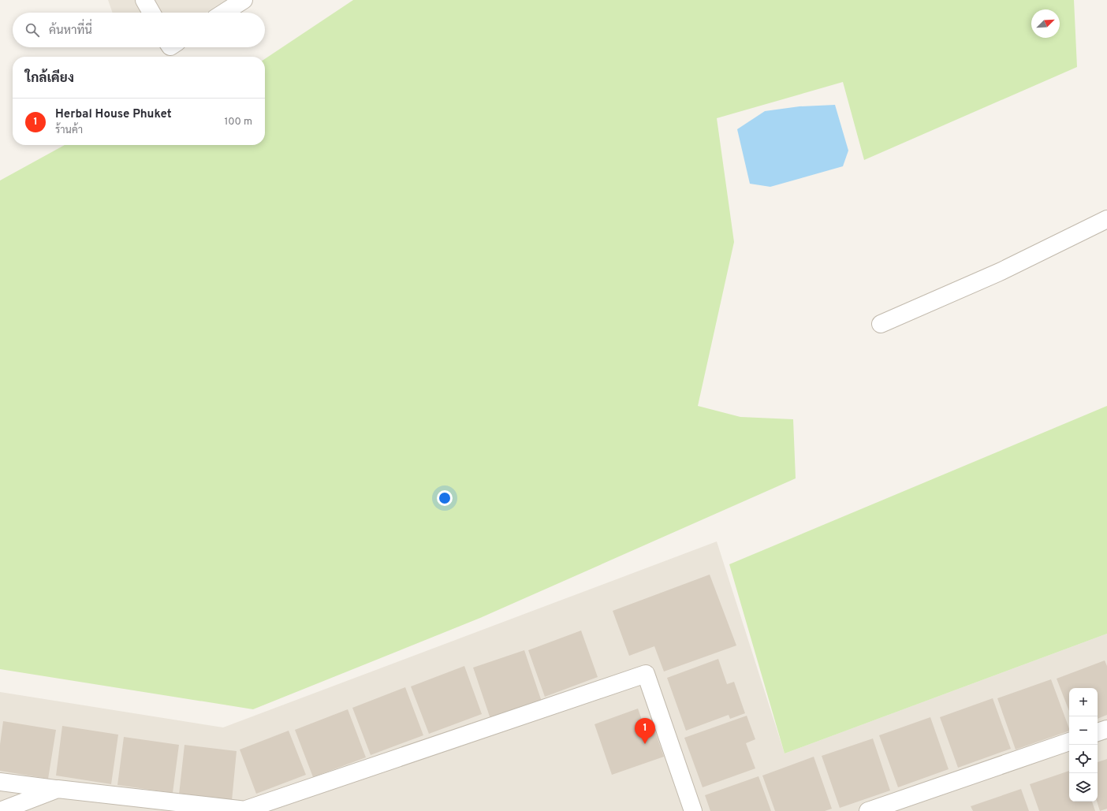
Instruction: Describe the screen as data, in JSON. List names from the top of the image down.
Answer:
{
  "north": "top right",
  "page": {
    "search": "ค้นหาที่นี่",
    "heading": "ใกล้เคียง",
    "list": [
      {
        "mark": "1",
        "name": "Herbal House Phuket",
        "note": "ร้านค้า",
        "value": "100 m"
      }
    ],
    "map_buttons": ["+", "−"],
    "pins": "1"
  }
}
